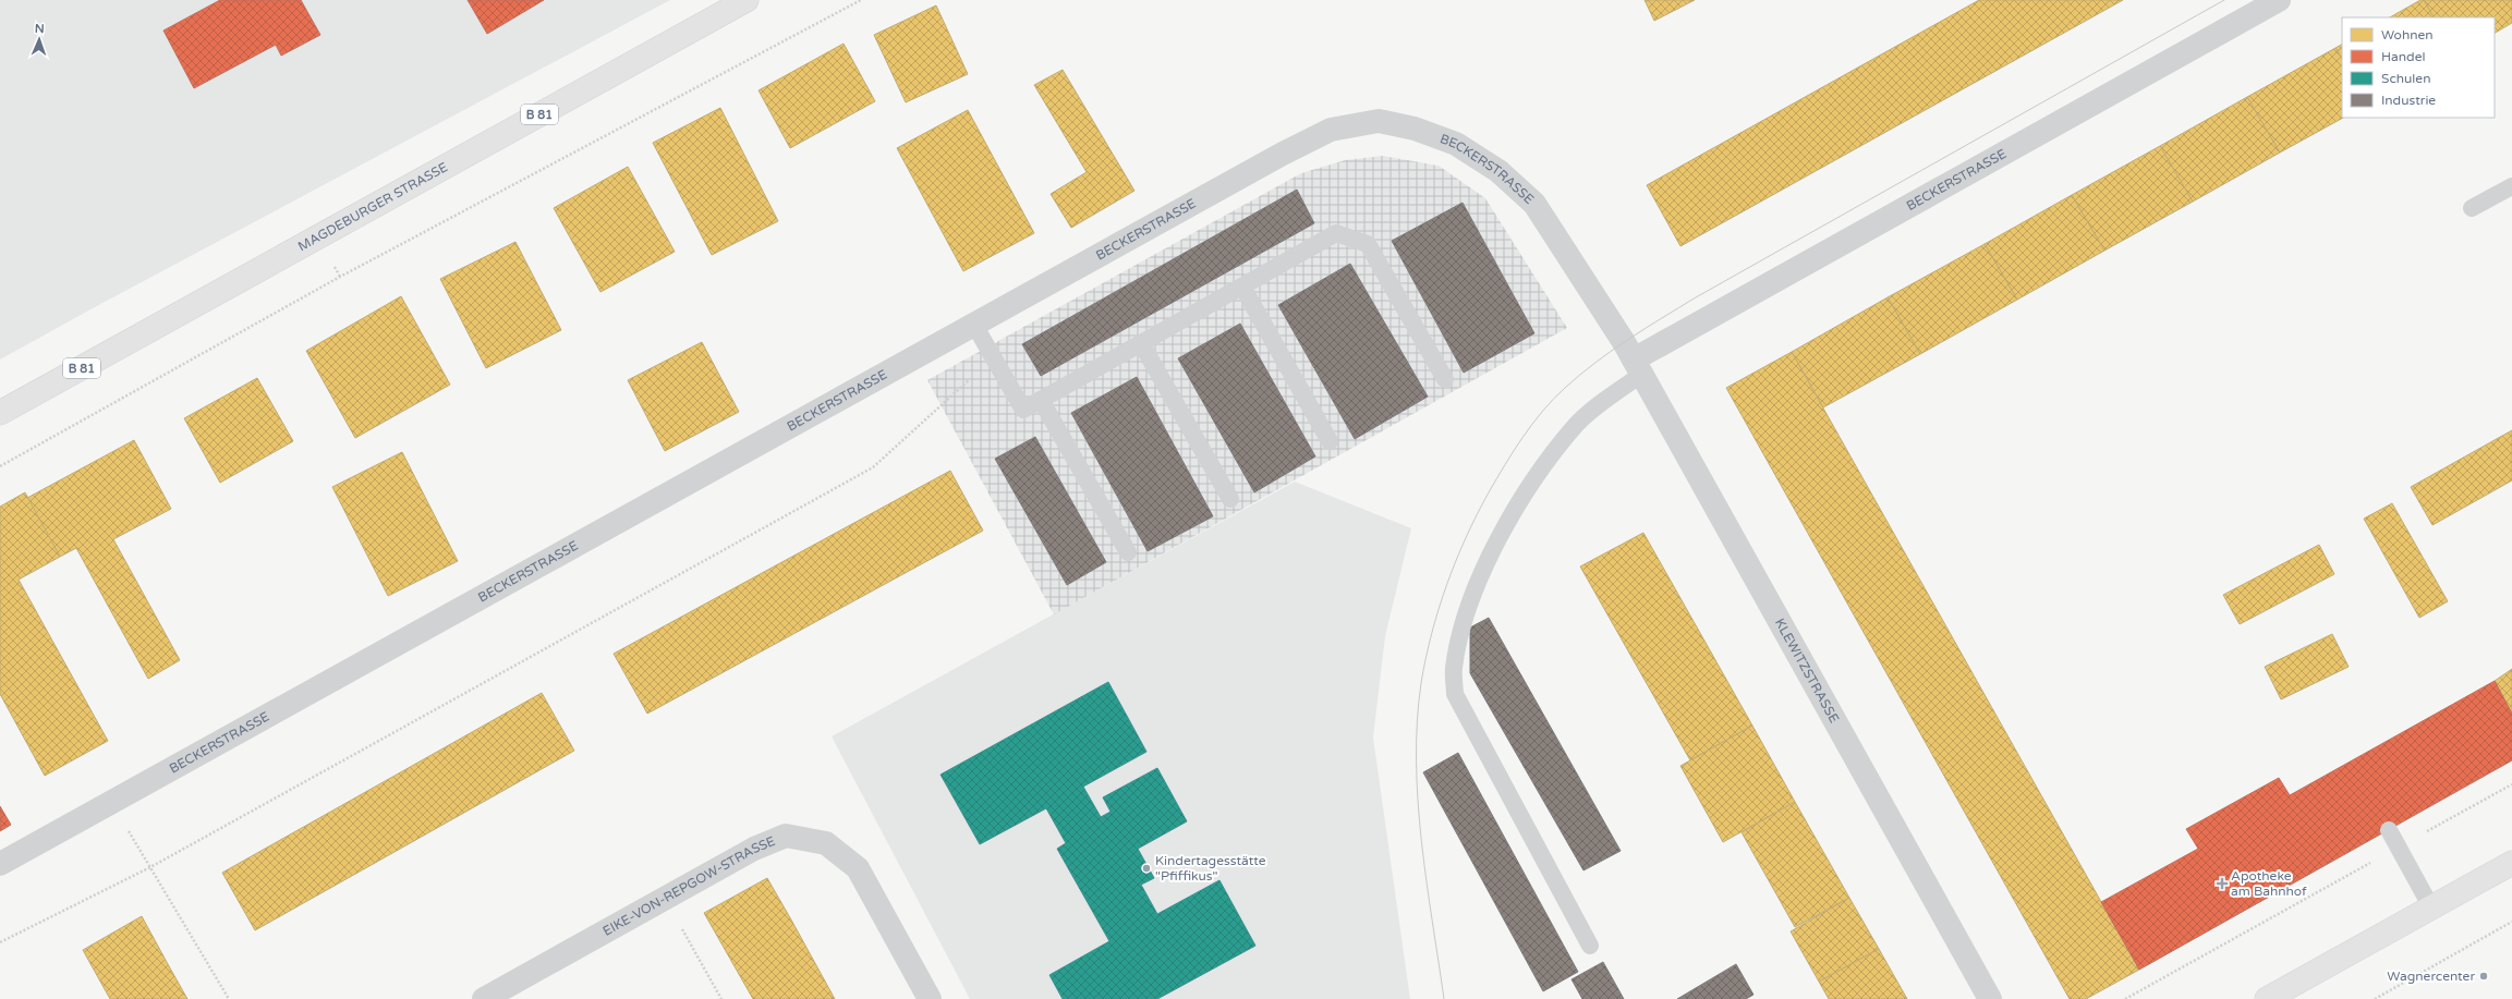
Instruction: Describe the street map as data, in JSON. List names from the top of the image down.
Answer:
{
  "streets": {
    "main road": ["B 81", "MAGDEBURGER STRASSE"],
    "street": ["BECKERSTRASSE", "KLEWITZSTRASSE", "EIKE-VON-REPGOW-STRASSE"]
  },
  "crossings": [
    ["BECKERSTRASSE", "KLEWITZSTRASSE"]
  ],
  "places": {
    "other": ["Kindertagesstätte \"Pfiffikus\"", "Wagnercenter"],
    "health": ["Apotheke am Bahnhof"]
  },
  "legend": [
    "Wohnen",
    "Handel",
    "Schulen",
    "Industrie"
  ],
  "north": "top"
}
